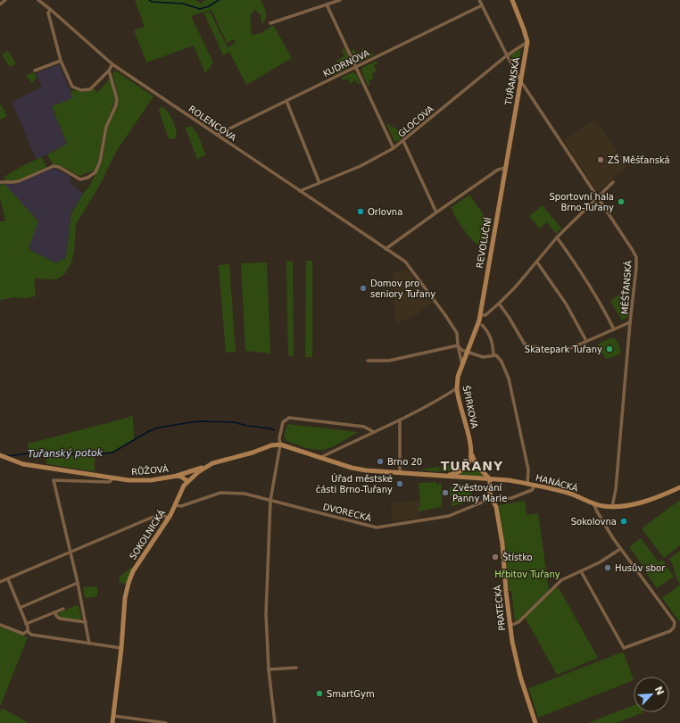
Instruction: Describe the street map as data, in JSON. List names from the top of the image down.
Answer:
{
  "streets": {
    "main road": [
      "TUŘANSKÁ",
      "REVOLUČNÍ",
      "ŠPIRKOVA",
      "RŮŽOVÁ",
      "HANÁCKÁ",
      "SOKOLNICKÁ",
      "PRATECKÁ"
    ],
    "street": [
      "KUDRNOVA",
      "GLOCOVA",
      "ROLENCOVA",
      "MĚŠŤANSKÁ",
      "DVORECKÁ"
    ]
  },
  "crossings": [
    ["KUDRNOVA", "ROLENCOVA"],
    ["KUDRNOVA", "MĚŠŤANSKÁ"],
    ["TUŘANSKÁ", "GLOCOVA"],
    ["TUŘANSKÁ", "REVOLUČNÍ"],
    ["TUŘANSKÁ", "MĚŠŤANSKÁ"],
    ["GLOCOVA", "ROLENCOVA"],
    ["GLOCOVA", "MĚŠŤANSKÁ"],
    ["ROLENCOVA", "ŠPIRKOVA"],
    ["REVOLUČNÍ", "ŠPIRKOVA"],
    ["MĚŠŤANSKÁ", "HANÁCKÁ"],
    ["ŠPIRKOVA", "HANÁCKÁ"],
    ["RŮŽOVÁ", "SOKOLNICKÁ"],
    ["HANÁCKÁ", "DVORECKÁ"],
    ["HANÁCKÁ", "SOKOLNICKÁ"],
    ["HANÁCKÁ", "PRATECKÁ"],
    ["DVORECKÁ", "SOKOLNICKÁ"],
    ["DVORECKÁ", "PRATECKÁ"]
  ],
  "districts": ["TUŘANY"],
  "water": ["Tuřanský potok"],
  "parks": ["Hřbitov Tuřany"],
  "places": [
    "ZŠ Měšťanská",
    "Sportovní hala Brno-Tuřany",
    "Orlovna",
    "Domov pro seniory Tuřany",
    "Skatepark Tuřany",
    "Brno 20",
    "Úřad městské části Brno-Tuřany",
    "Zvěstování Panny Marie",
    "Sokolovna",
    "Štístko",
    "Husův sbor",
    "SmartGym"
  ],
  "north": "top right"
}
